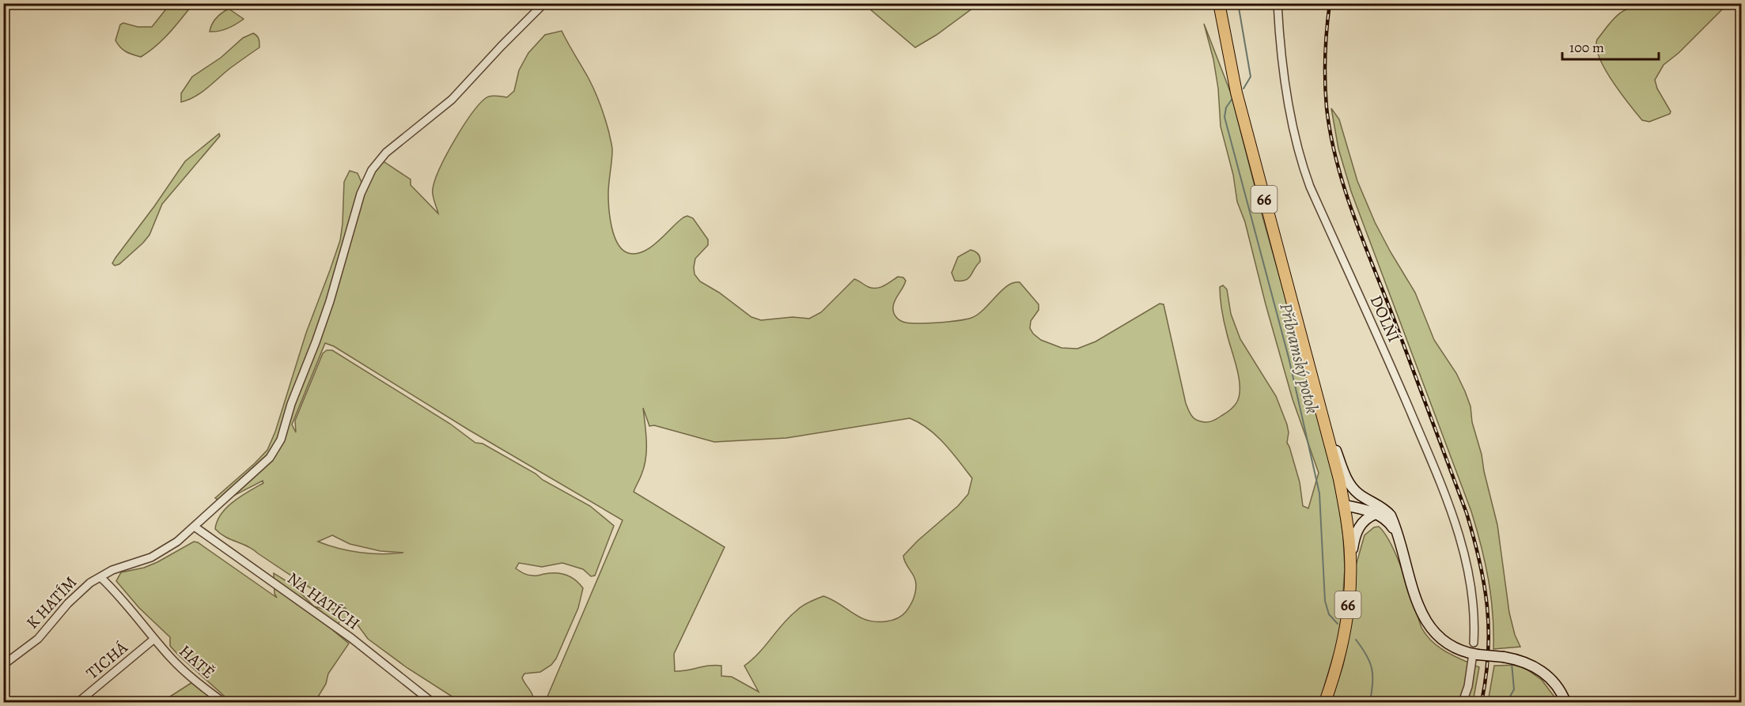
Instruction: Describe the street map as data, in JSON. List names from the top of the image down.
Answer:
{
  "streets": {
    "main road": ["66"],
    "street": [
      "DOLNÍ",
      "NA HATÍCH",
      "K HATÍM",
      "TICHÁ",
      "HATĚ"
    ]
  },
  "crossings": [
    ["K HATÍM", "TICHÁ"],
    ["K HATÍM", "HATĚ"],
    ["TICHÁ", "HATĚ"]
  ],
  "water": ["Příbramský potok"],
  "scale_bar": "100 m"
}
